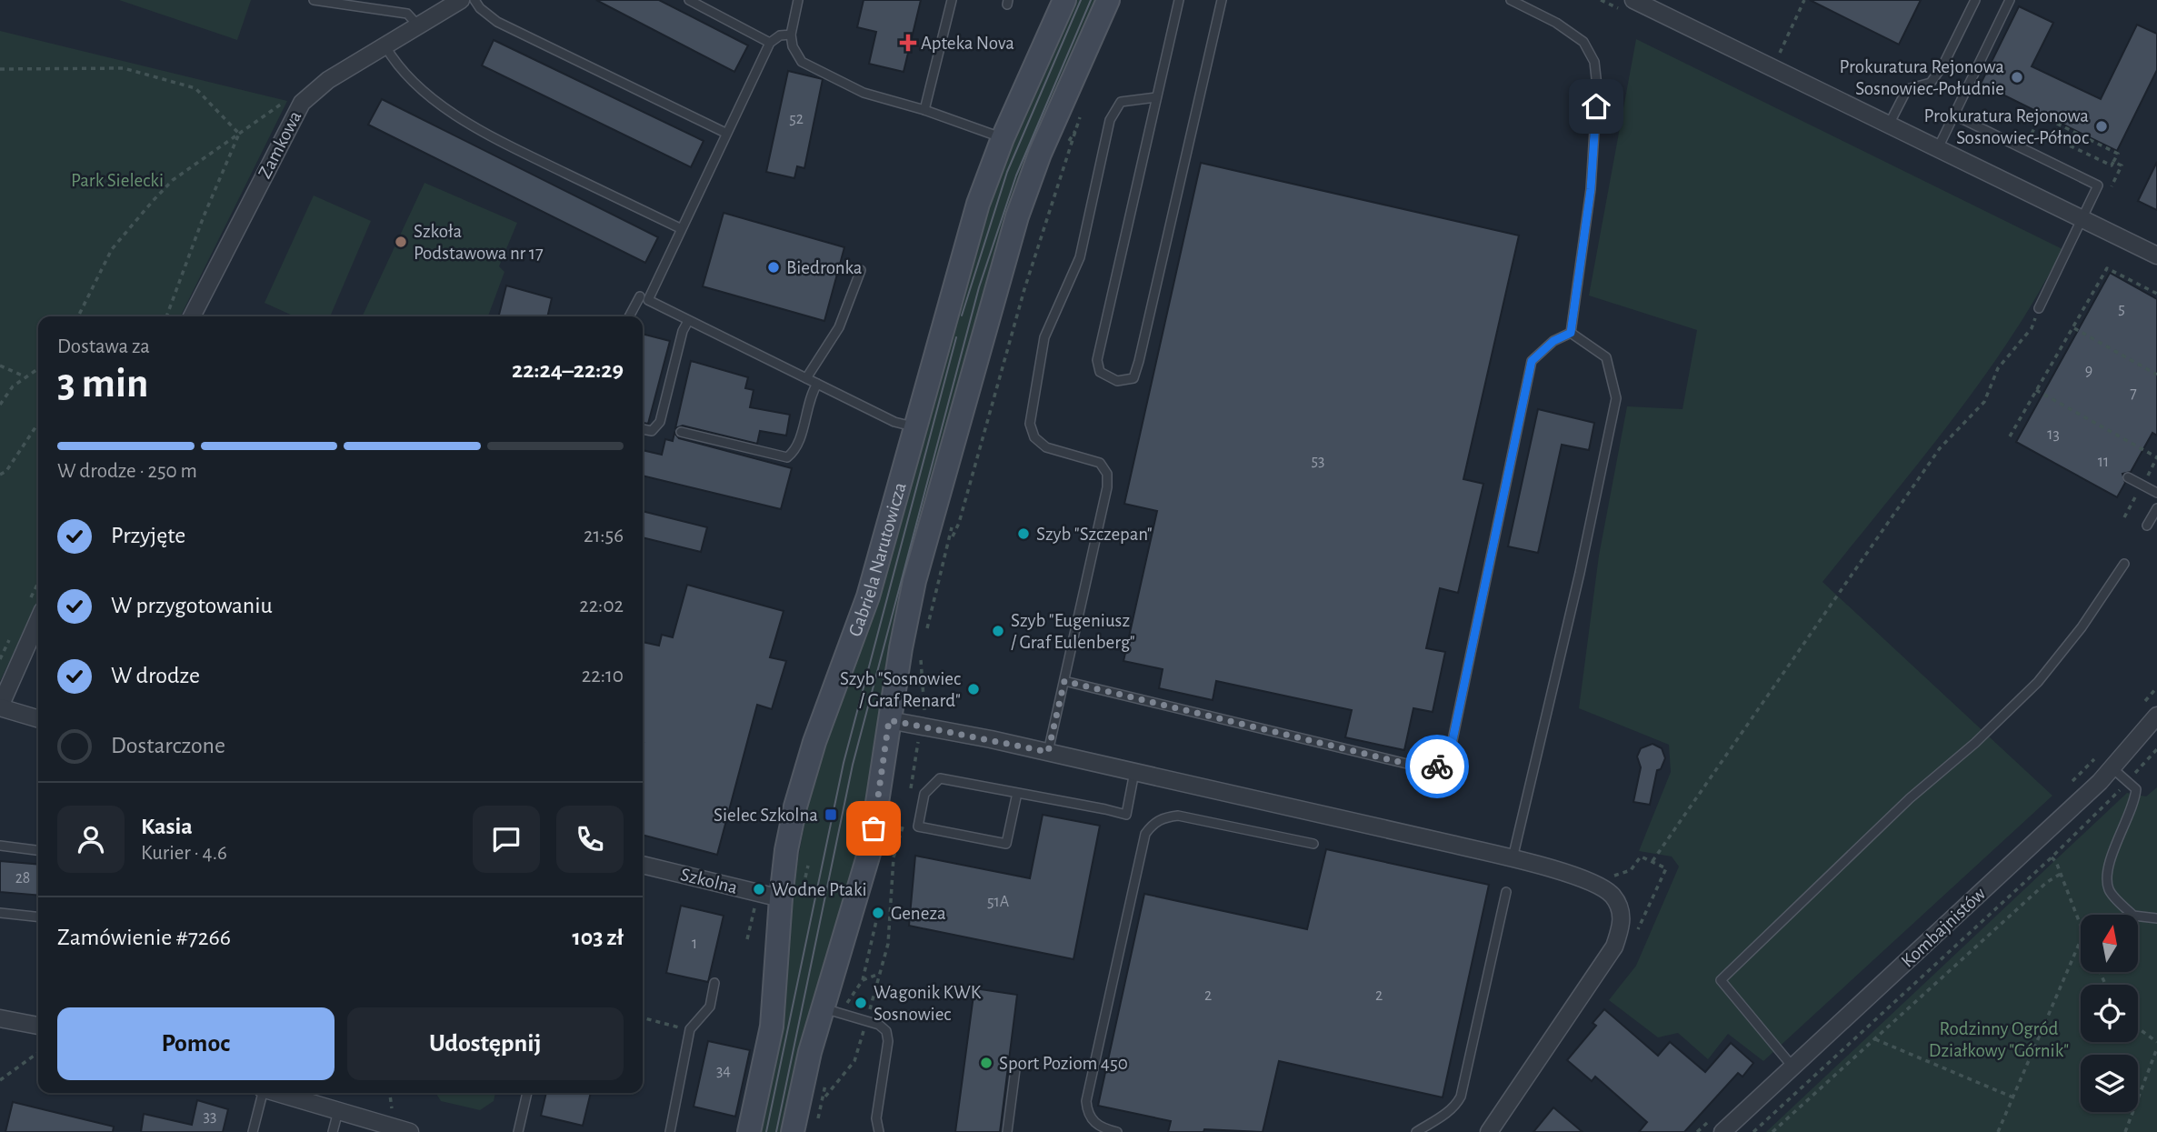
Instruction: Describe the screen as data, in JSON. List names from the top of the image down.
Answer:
{
  "streets": {
    "street": [
      "Zamkowa",
      "Gabriela Narutowicza",
      "Szkolna",
      "Kombajnistów"
    ]
  },
  "crossings": [
    ["Gabriela Narutowicza", "Szkolna"]
  ],
  "parks": ["Park Sielecki", "Rodzinny Ogród Działkowy \"Górnik\""],
  "places": {
    "health": ["Apteka Nova"],
    "other": [
      "Prokuratura Rejonowa Sosnowiec-Południe",
      "Prokuratura Rejonowa Sosnowiec-Północ",
      "Szkoła Podstawowa nr 17",
      "Biedronka",
      "Szyb \"Szczepan\"",
      "Szyb \"Eugeniusz / Graf Eulenberg\"",
      "Szyb \"Sosnowiec / Graf Renard\"",
      "Wodne Ptaki",
      "Geneza",
      "Wagonik KWK Sosnowiec",
      "Sport Poziom 450"
    ],
    "transit": ["Sielec Szkolna"]
  },
  "house_numbers": [
    "52",
    "5",
    "9",
    "7",
    "13",
    "53",
    "11",
    "28",
    "51A",
    "1",
    "2",
    "2",
    "34",
    "33"
  ],
  "north": "top",
  "page": {
    "heading": ["3 min", "Dostawa za", "22:24–22:29"],
    "panel": [
      "Kasia",
      "Kurier · 4.6",
      "Zamówienie #7266",
      "103 zł"
    ],
    "bar": "W drodze · 250 m",
    "list": [
      ["Przyjęte", "21:56"],
      ["W przygotowaniu", "22:02"],
      ["W drodze", "22:10"],
      "Dostarczone"
    ],
    "buttons": ["Pomoc", "Udostępnij"]
  }
}
